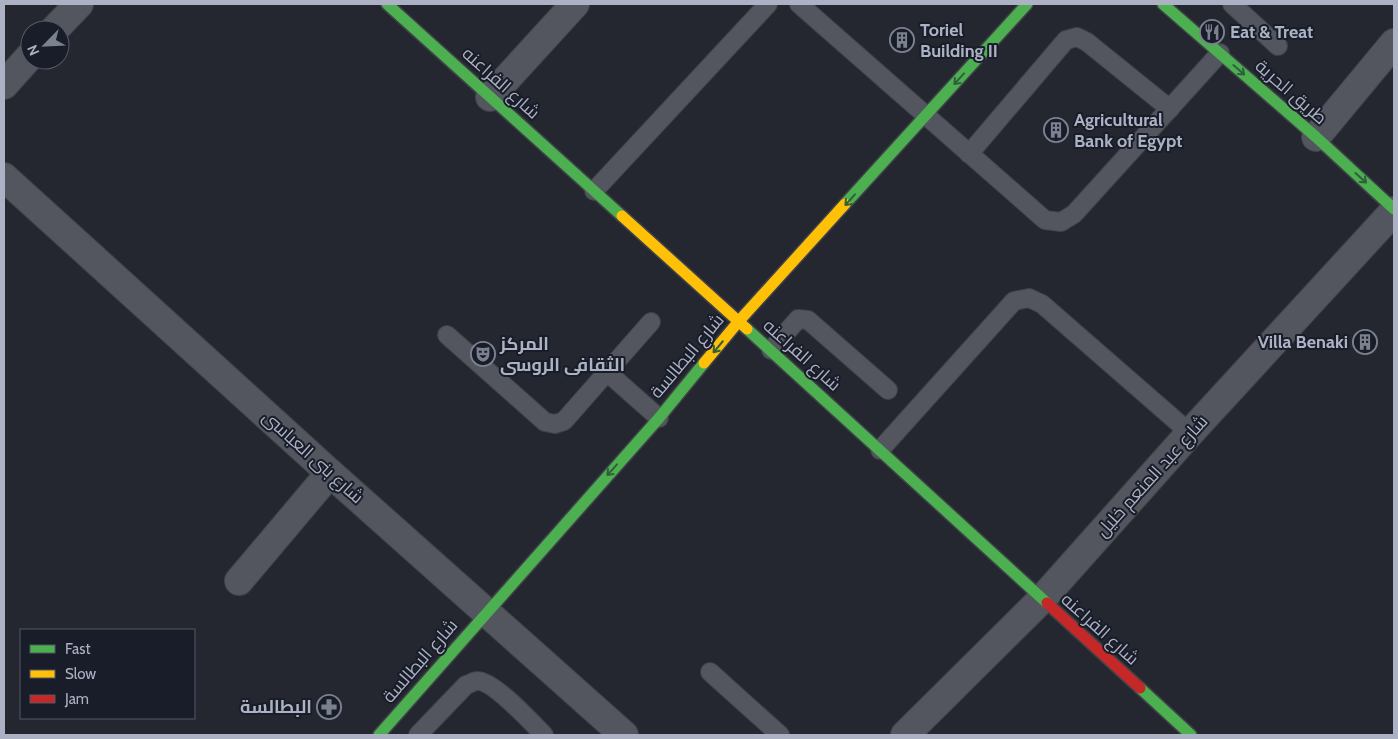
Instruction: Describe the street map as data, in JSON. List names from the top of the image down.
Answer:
{
  "streets": {
    "street": [
      "شارع الفراعنه",
      "طريق الحرية",
      "شارع البطالسة",
      "شارع بنى العباسى",
      "شارع عبد المنعم خليل"
    ]
  },
  "crossings": [
    ["شارع الفراعنه", "شارع البطالسة"],
    ["شارع الفراعنه", "شارع عبد المنعم خليل"],
    ["طريق الحرية", "شارع عبد المنعم خليل"],
    ["شارع البطالسة", "شارع بنى العباسى"]
  ],
  "one_way": ["طريق الحرية", "شارع البطالسة"],
  "places": {
    "restaurant": ["Eat & Treat"],
    "building": ["Toriel Building II", "Agricultural Bank of Egypt", "Villa Benaki"],
    "theatre": ["المركز الثقافى الروسى"],
    "pharmacy": ["البطالسة"]
  },
  "legend": ["Fast", "Slow", "Jam"],
  "north": "bottom left"
}
